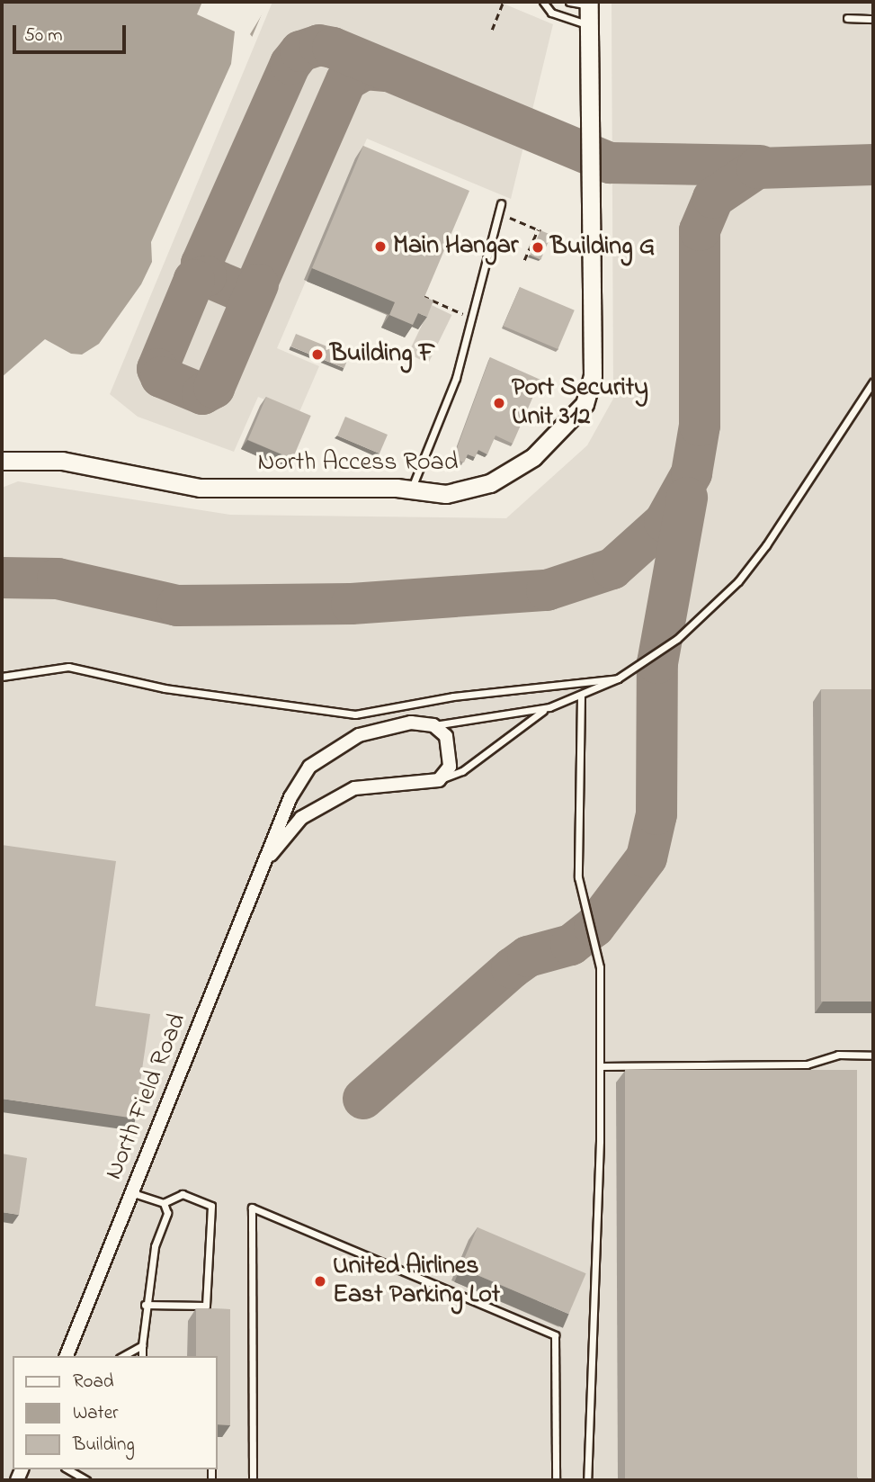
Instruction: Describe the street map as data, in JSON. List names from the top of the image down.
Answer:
{
  "streets": {
    "street": ["North Access Road", "North Field Road"]
  },
  "places": [
    "Main Hangar",
    "Building G",
    "Building F",
    "Port Security Unit 312",
    "United Airlines East Parking Lot"
  ],
  "legend": ["Road", "Water", "Building"],
  "scale_bar": "50 m"
}
